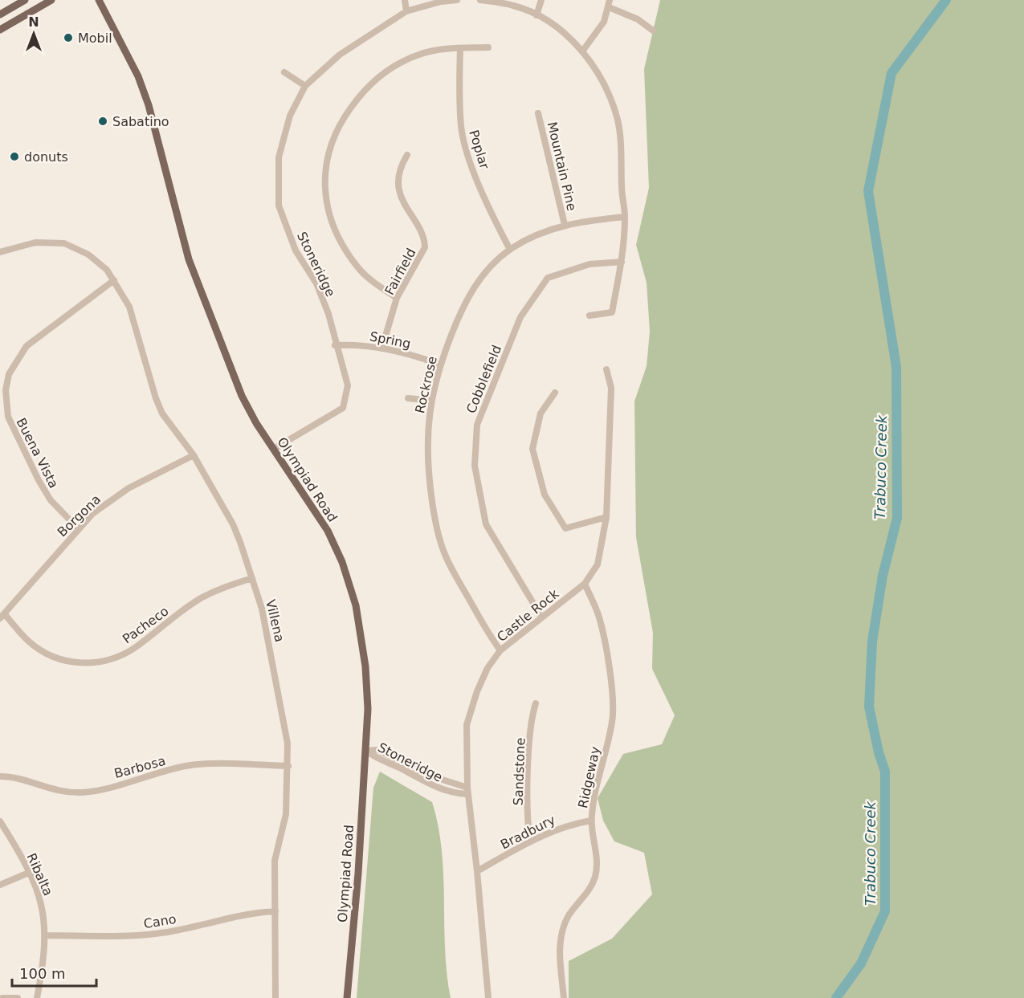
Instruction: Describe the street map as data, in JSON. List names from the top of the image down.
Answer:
{
  "streets": {
    "main road": ["Olympiad Road"],
    "street": [
      "Poplar",
      "Mountain Pine",
      "Stoneridge",
      "Fairfield",
      "Spring",
      "Cobblefield",
      "Rockrose",
      "Buena Vista",
      "Borgona",
      "Castle Rock",
      "Villena",
      "Pacheco",
      "Barbosa",
      "Sandstone",
      "Ridgeway",
      "Bradbury",
      "Ribalta",
      "Cano"
    ]
  },
  "crossings": [
    ["Poplar", "Rockrose"],
    ["Mountain Pine", "Rockrose"],
    ["Stoneridge", "Spring"],
    ["Stoneridge", "Olympiad Road"],
    ["Stoneridge", "Castle Rock"],
    ["Fairfield", "Spring"],
    ["Spring", "Rockrose"],
    ["Cobblefield", "Castle Rock"],
    ["Rockrose", "Castle Rock"],
    ["Buena Vista", "Borgona"],
    ["Buena Vista", "Villena"],
    ["Borgona", "Villena"],
    ["Borgona", "Pacheco"],
    ["Castle Rock", "Ridgeway"],
    ["Castle Rock", "Bradbury"],
    ["Villena", "Pacheco"],
    ["Villena", "Barbosa"],
    ["Villena", "Cano"],
    ["Sandstone", "Bradbury"],
    ["Ridgeway", "Bradbury"],
    ["Ribalta", "Cano"]
  ],
  "water": ["Trabuco Creek"],
  "places": ["Mobil", "Sabatino", "donuts"],
  "scale_bar": "100 m",
  "north": "top"
}
